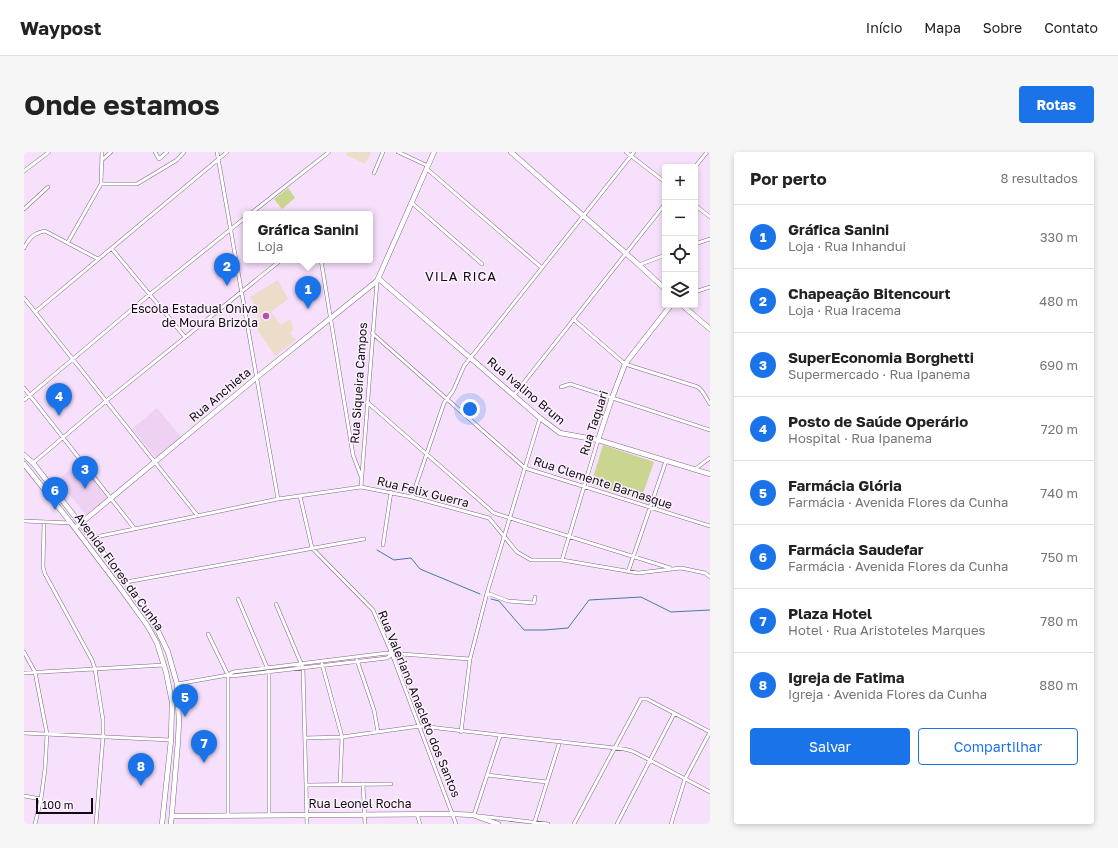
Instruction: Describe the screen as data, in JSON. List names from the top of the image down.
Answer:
{
  "streets": {
    "main road": [
      "Rua Siqueira Campos",
      "Rua Ivalino Brum",
      "Rua Anchieta",
      "Rua Taquari",
      "Avenida Flores da Cunha",
      "Rua Leonel Rocha"
    ],
    "street": ["Rua Clemente Barnasque", "Rua Felix Guerra", "Rua Valeriano Anacleto dos Santos"]
  },
  "crossings": [
    ["Rua Siqueira Campos", "Rua Ivalino Brum"],
    ["Rua Siqueira Campos", "Rua Anchieta"],
    ["Rua Siqueira Campos", "Rua Clemente Barnasque"],
    ["Rua Siqueira Campos", "Rua Felix Guerra"],
    ["Rua Ivalino Brum", "Rua Anchieta"],
    ["Rua Ivalino Brum", "Rua Taquari"],
    ["Rua Anchieta", "Avenida Flores da Cunha"],
    ["Rua Taquari", "Rua Clemente Barnasque"],
    ["Rua Taquari", "Rua Felix Guerra"],
    ["Rua Felix Guerra", "Avenida Flores da Cunha"],
    ["Avenida Flores da Cunha", "Rua Leonel Rocha"],
    ["Rua Valeriano Anacleto dos Santos", "Rua Leonel Rocha"]
  ],
  "districts": ["VILA RICA"],
  "places": ["Escola Estadual Oniva de Moura Brizola"],
  "scale_bar": "100 m",
  "page": {
    "header": "Waypost",
    "nav": [
      "Início",
      "Mapa",
      "Sobre",
      "Contato"
    ],
    "buttons": [
      "Rotas",
      ["Salvar", "Compartilhar"]
    ],
    "title": "Onde estamos",
    "heading": ["Por perto", "8 resultados"],
    "map_buttons": ["+", "−"],
    "list": [
      {
        "mark": "1",
        "name": "Gráfica Sanini",
        "note": "Loja · Rua Inhandui",
        "value": "330 m"
      },
      {
        "mark": "2",
        "name": "Chapeação Bitencourt",
        "note": "Loja · Rua Iracema",
        "value": "480 m"
      },
      {
        "mark": "3",
        "name": "SuperEconomia Borghetti",
        "note": "Supermercado · Rua Ipanema",
        "value": "690 m"
      },
      {
        "mark": "4",
        "name": "Posto de Saúde Operário",
        "note": "Hospital · Rua Ipanema",
        "value": "720 m"
      },
      {
        "mark": "5",
        "name": "Farmácia Glória",
        "note": "Farmácia · Avenida Flores da Cunha",
        "value": "740 m"
      },
      {
        "mark": "6",
        "name": "Farmácia Saudefar",
        "note": "Farmácia · Avenida Flores da Cunha",
        "value": "750 m"
      },
      {
        "mark": "7",
        "name": "Plaza Hotel",
        "note": "Hotel · Rua Aristoteles Marques",
        "value": "780 m"
      },
      {
        "mark": "8",
        "name": "Igreja de Fatima",
        "note": "Igreja · Avenida Flores da Cunha",
        "value": "880 m"
      }
    ],
    "popup": ["Gráfica Sanini", "Loja"],
    "pins": [
      "2",
      "1",
      "4",
      "3",
      "6",
      "5",
      "7",
      "8"
    ],
    "scale": "100 m"
  }
}
